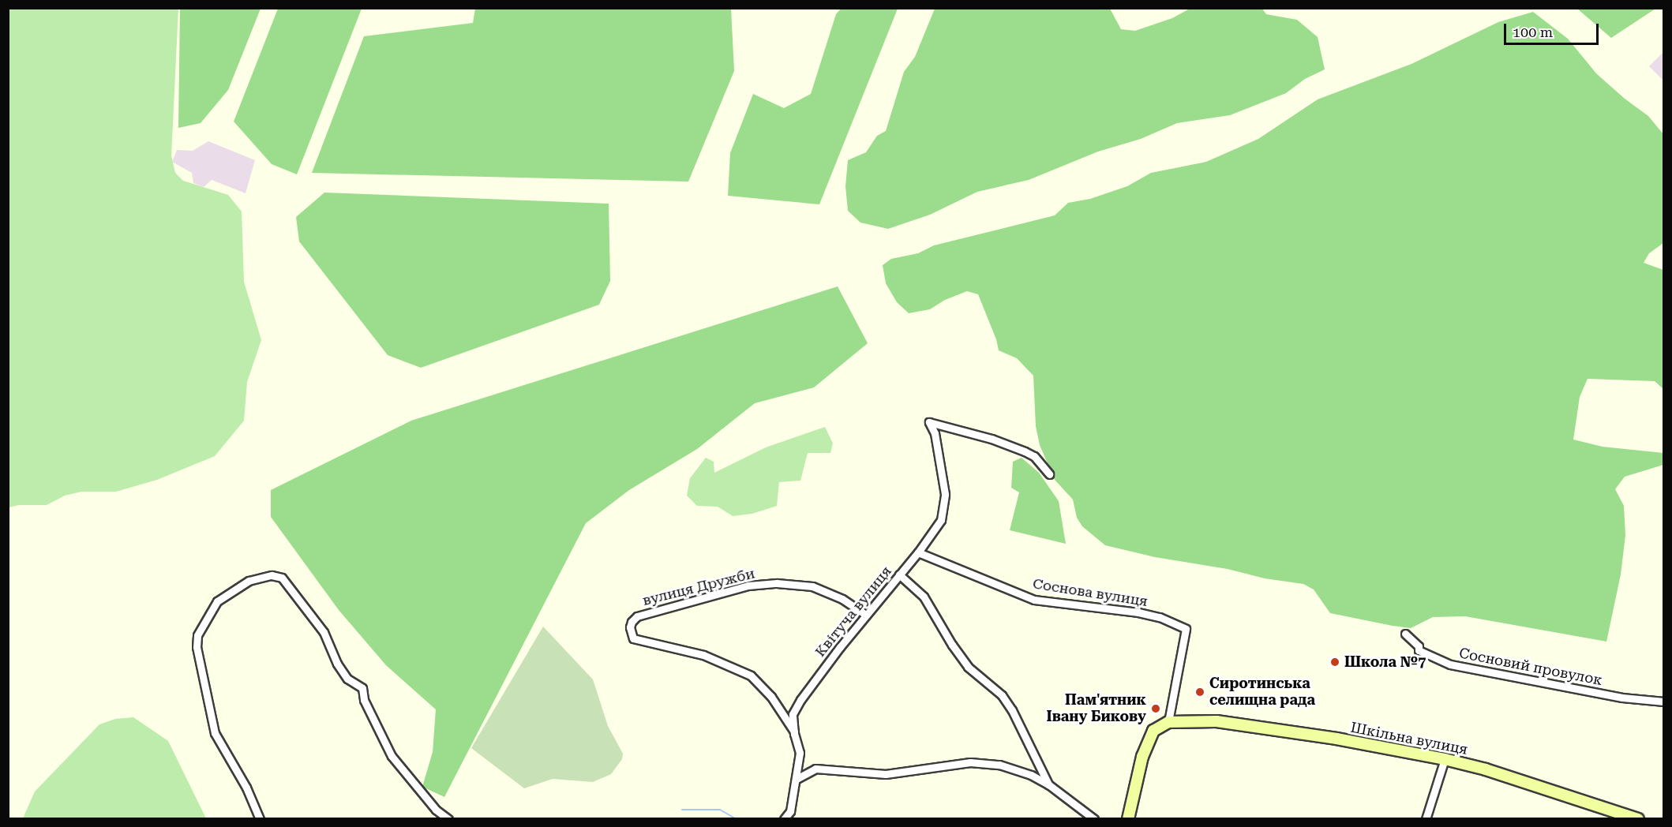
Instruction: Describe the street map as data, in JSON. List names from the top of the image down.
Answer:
{
  "streets": {
    "street": [
      "вулиця Дружби",
      "Соснова вулиця",
      "Квітуча вулиця",
      "Сосновий провулок",
      "Шкільна вулиця"
    ]
  },
  "crossings": [
    ["вулиця Дружби", "Квітуча вулиця"],
    ["Соснова вулиця", "Квітуча вулиця"],
    ["Соснова вулиця", "Шкільна вулиця"]
  ],
  "places": ["Школа №7", "Сиротинська селищна рада", "Пам'ятник Івану Бикову"],
  "scale_bar": "100 m"
}
